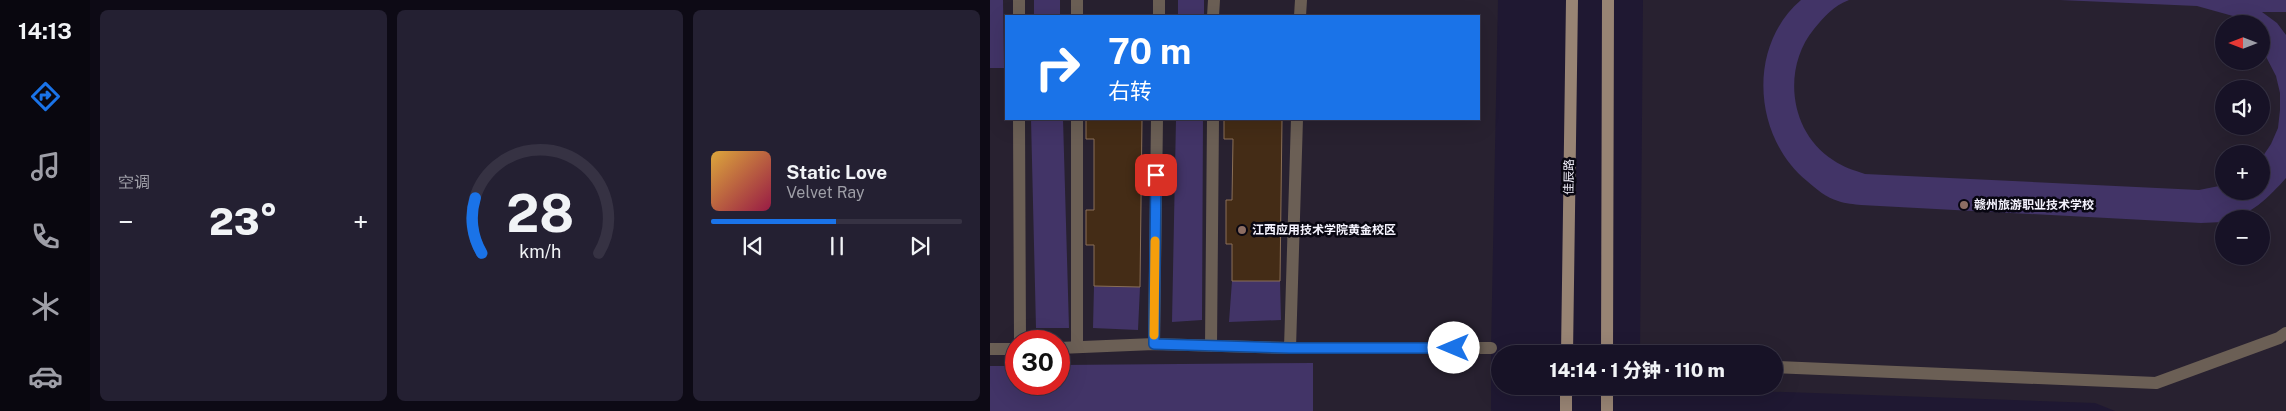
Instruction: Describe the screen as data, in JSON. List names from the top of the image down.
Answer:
{
  "streets": {
    "main road": ["佳辰路"]
  },
  "places": ["赣州旅游职业技术学校", "江西应用技术学院黄金校区"],
  "north": "left",
  "page": {
    "tabs": "14:13",
    "tile": "空调",
    "map_buttons": ["+", "−"],
    "turn": ["70 m", "右转"],
    "song": ["Static Love", "Velvet Ray"],
    "heat": ["−", "23°", "+"],
    "limit": "30",
    "trip": "14:14 · 1 分钟 · 110 m",
    "gauge": ["28", "km/h"]
  }
}
